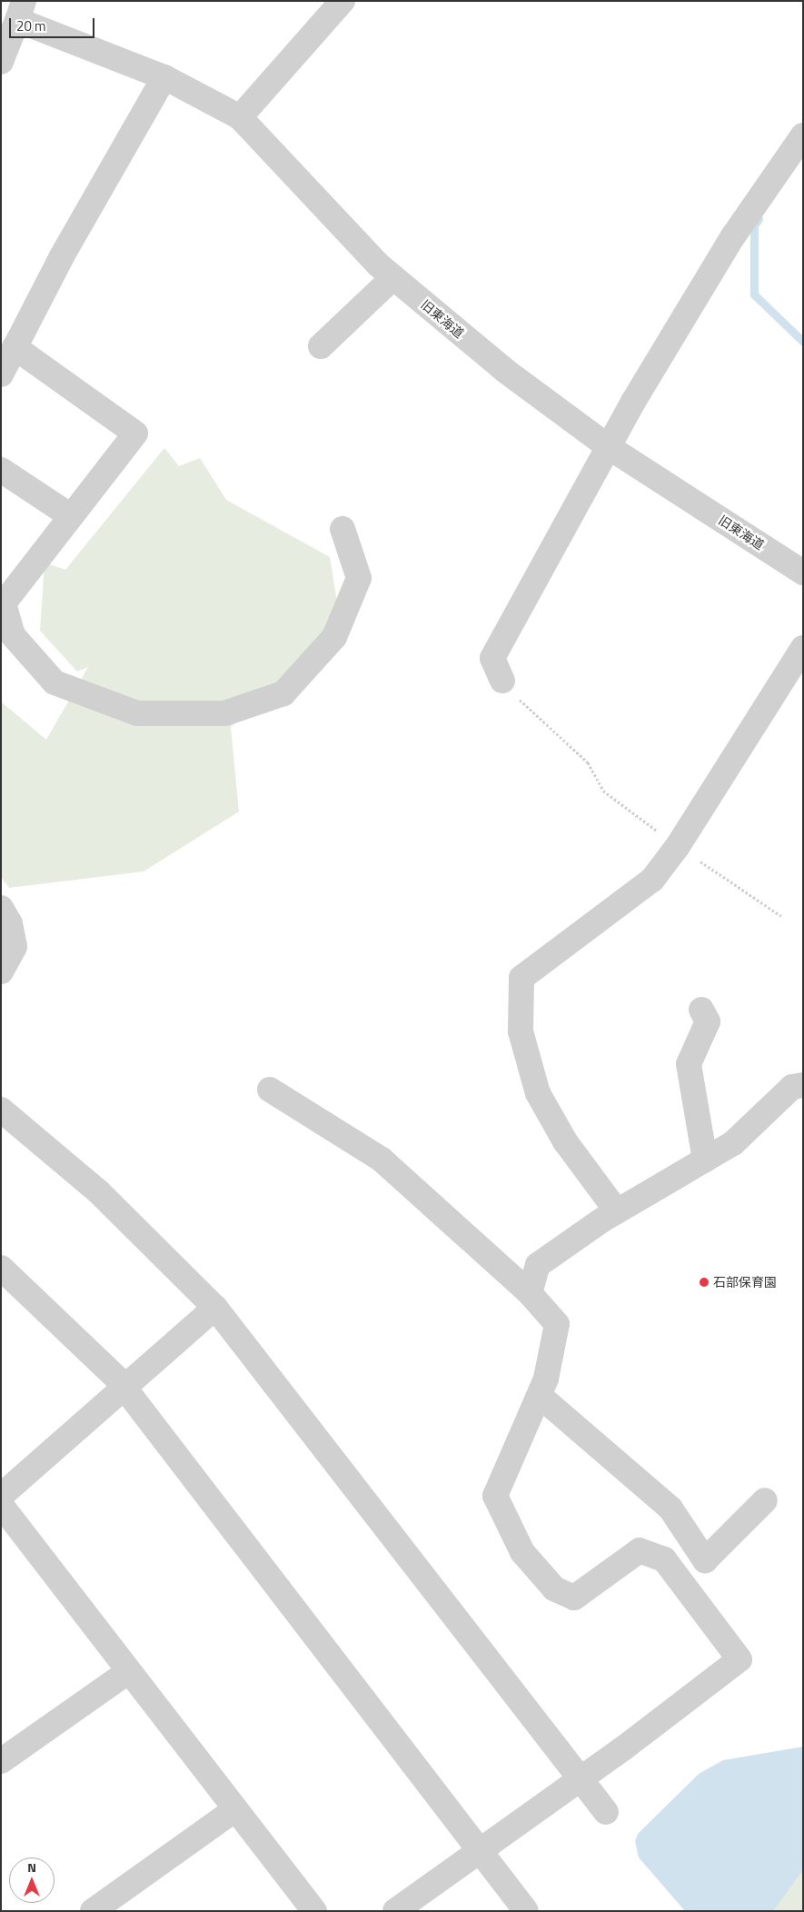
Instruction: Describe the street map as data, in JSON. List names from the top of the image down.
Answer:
{
  "streets": {
    "street": ["旧東海道"]
  },
  "places": ["石部保育園"],
  "scale_bar": "20 m",
  "north": "top"
}
